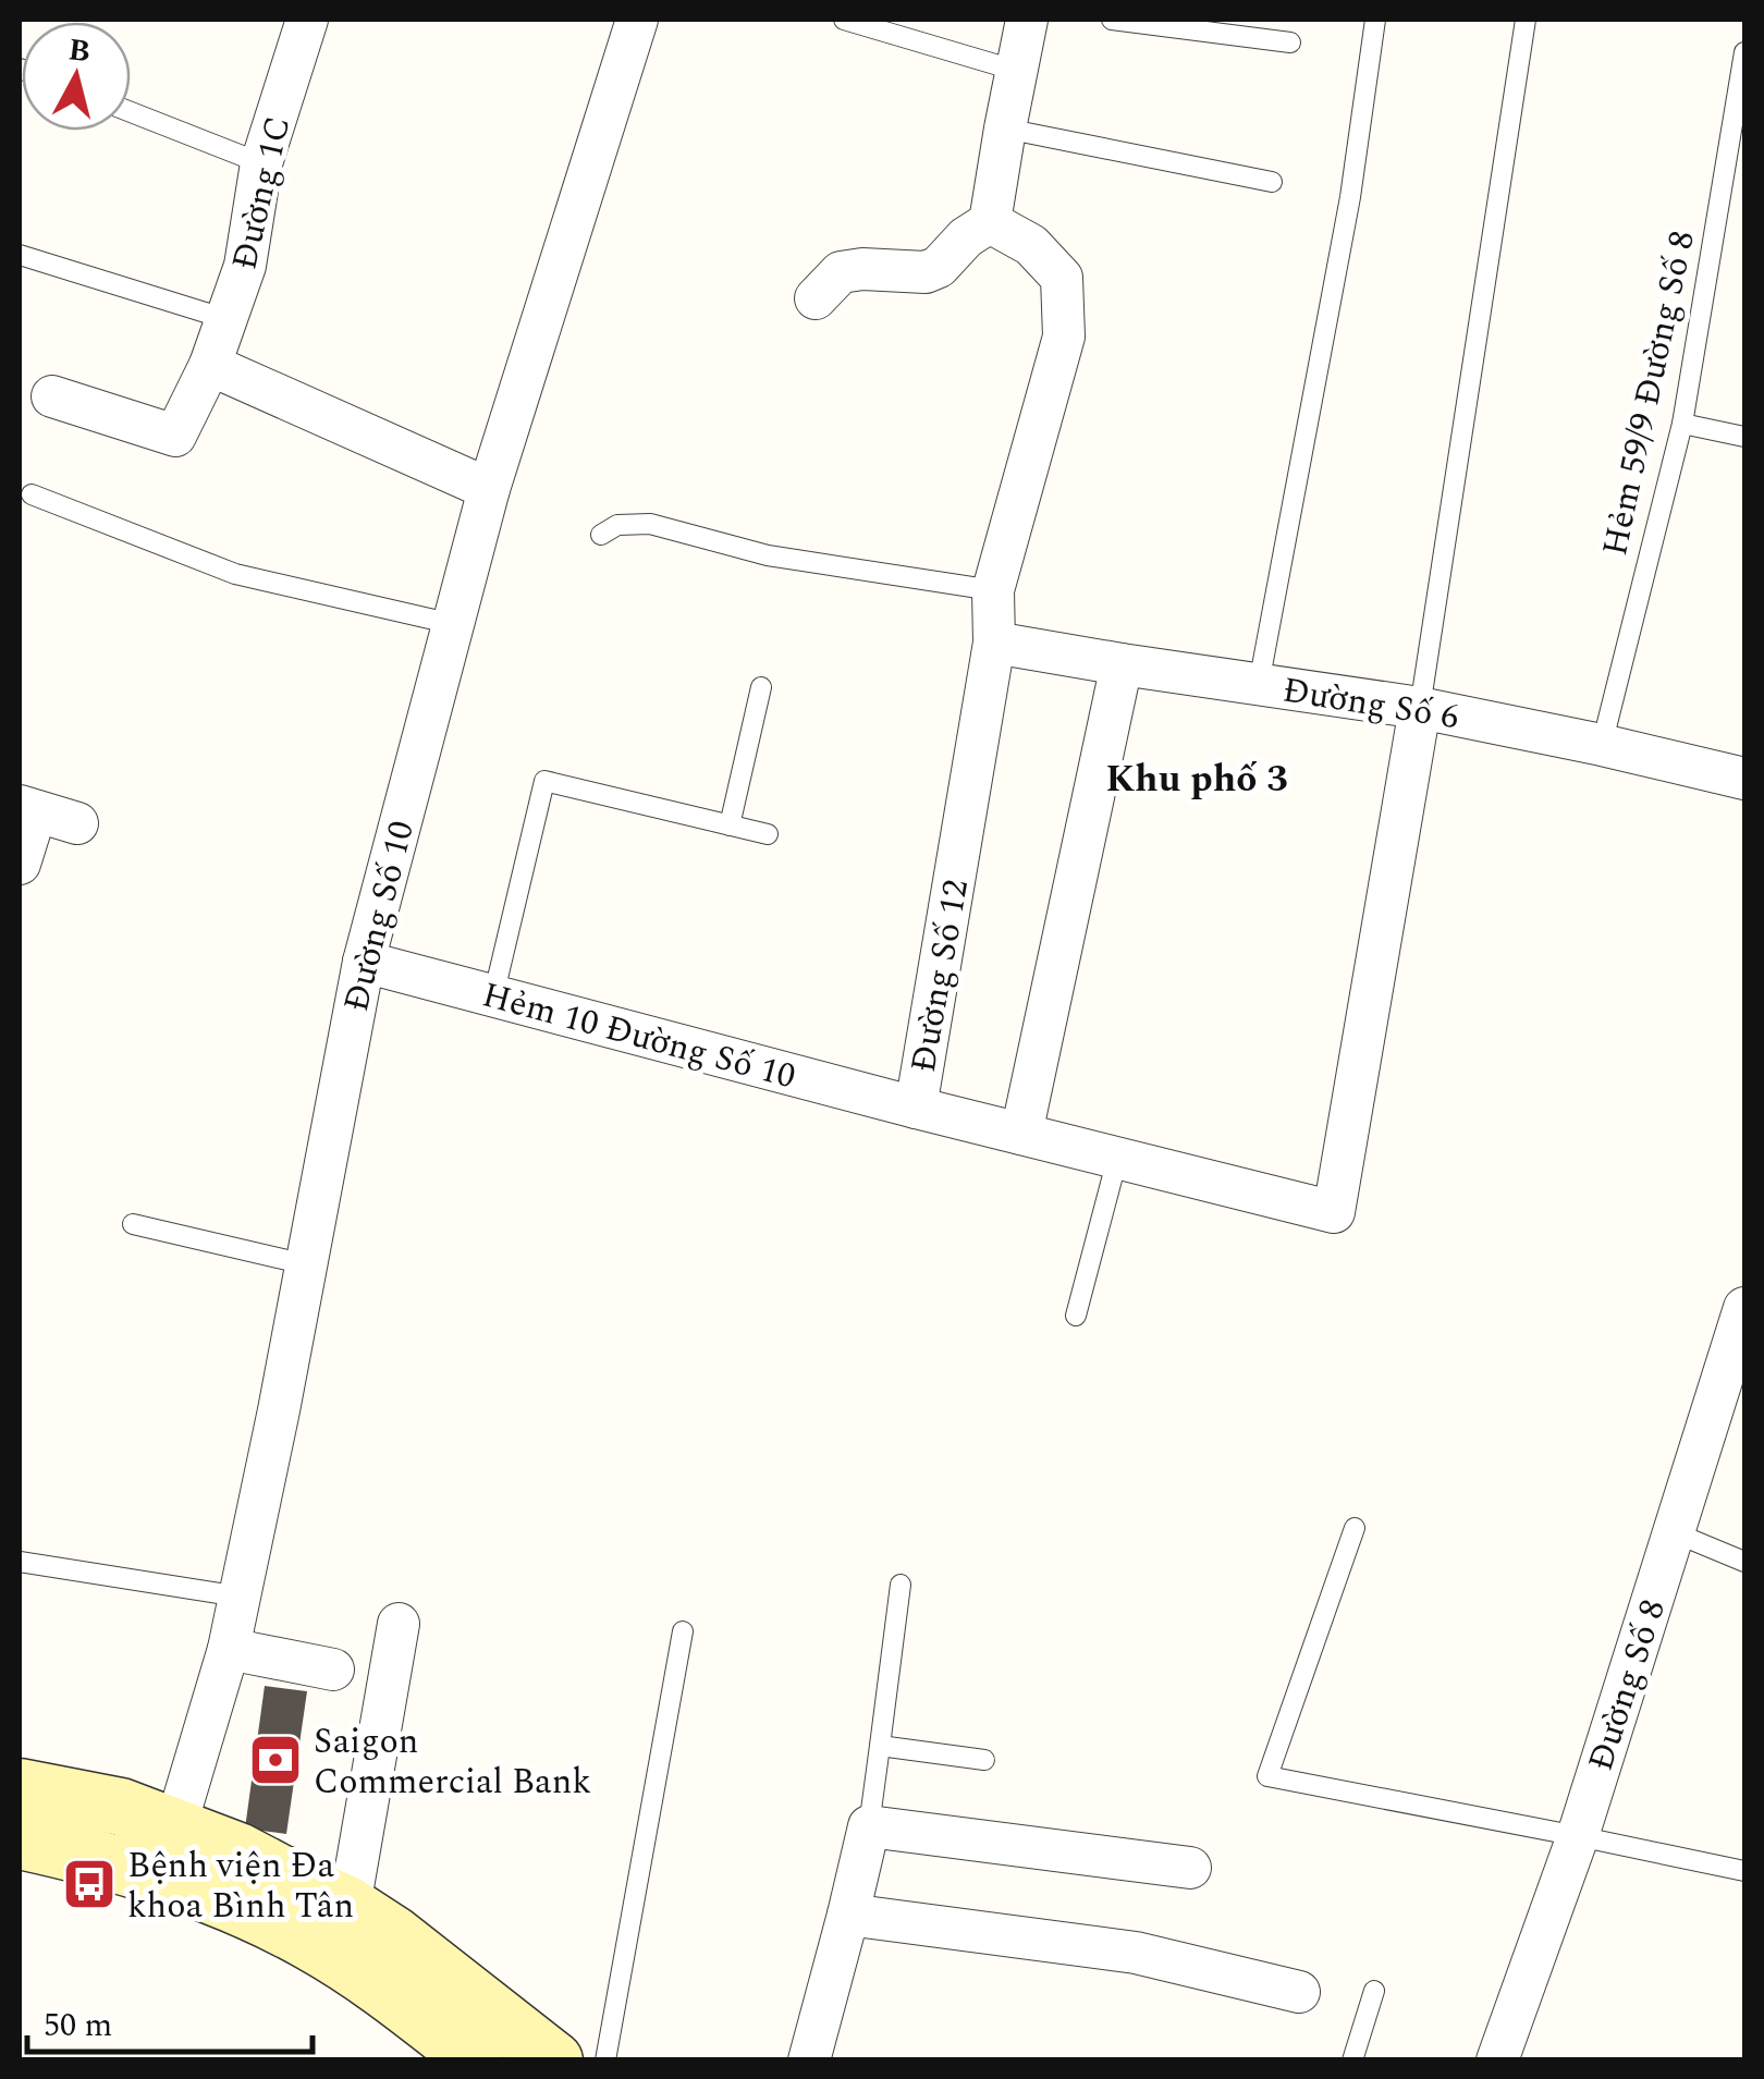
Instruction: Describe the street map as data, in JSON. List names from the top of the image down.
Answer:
{
  "streets": {
    "street": [
      "Đường 1C",
      "Đường Số 6",
      "Đường Số 10",
      "Đường Số 12",
      "Hẻm 10 Đường Số 10",
      "Đường Số 8"
    ],
    "lane": ["Hẻm 59/9 Đường Số 8"]
  },
  "crossings": [
    ["Hẻm 59/9 Đường Số 8", "Đường Số 6"],
    ["Đường Số 6", "Đường Số 12"],
    ["Đường Số 10", "Hẻm 10 Đường Số 10"],
    ["Đường Số 12", "Hẻm 10 Đường Số 10"]
  ],
  "districts": ["Khu phố 3"],
  "places": {
    "bank": ["Saigon Commercial Bank"],
    "bus stop": ["Bệnh viện Đa khoa Bình Tân"]
  },
  "scale_bar": "50 m",
  "north": "top"
}
